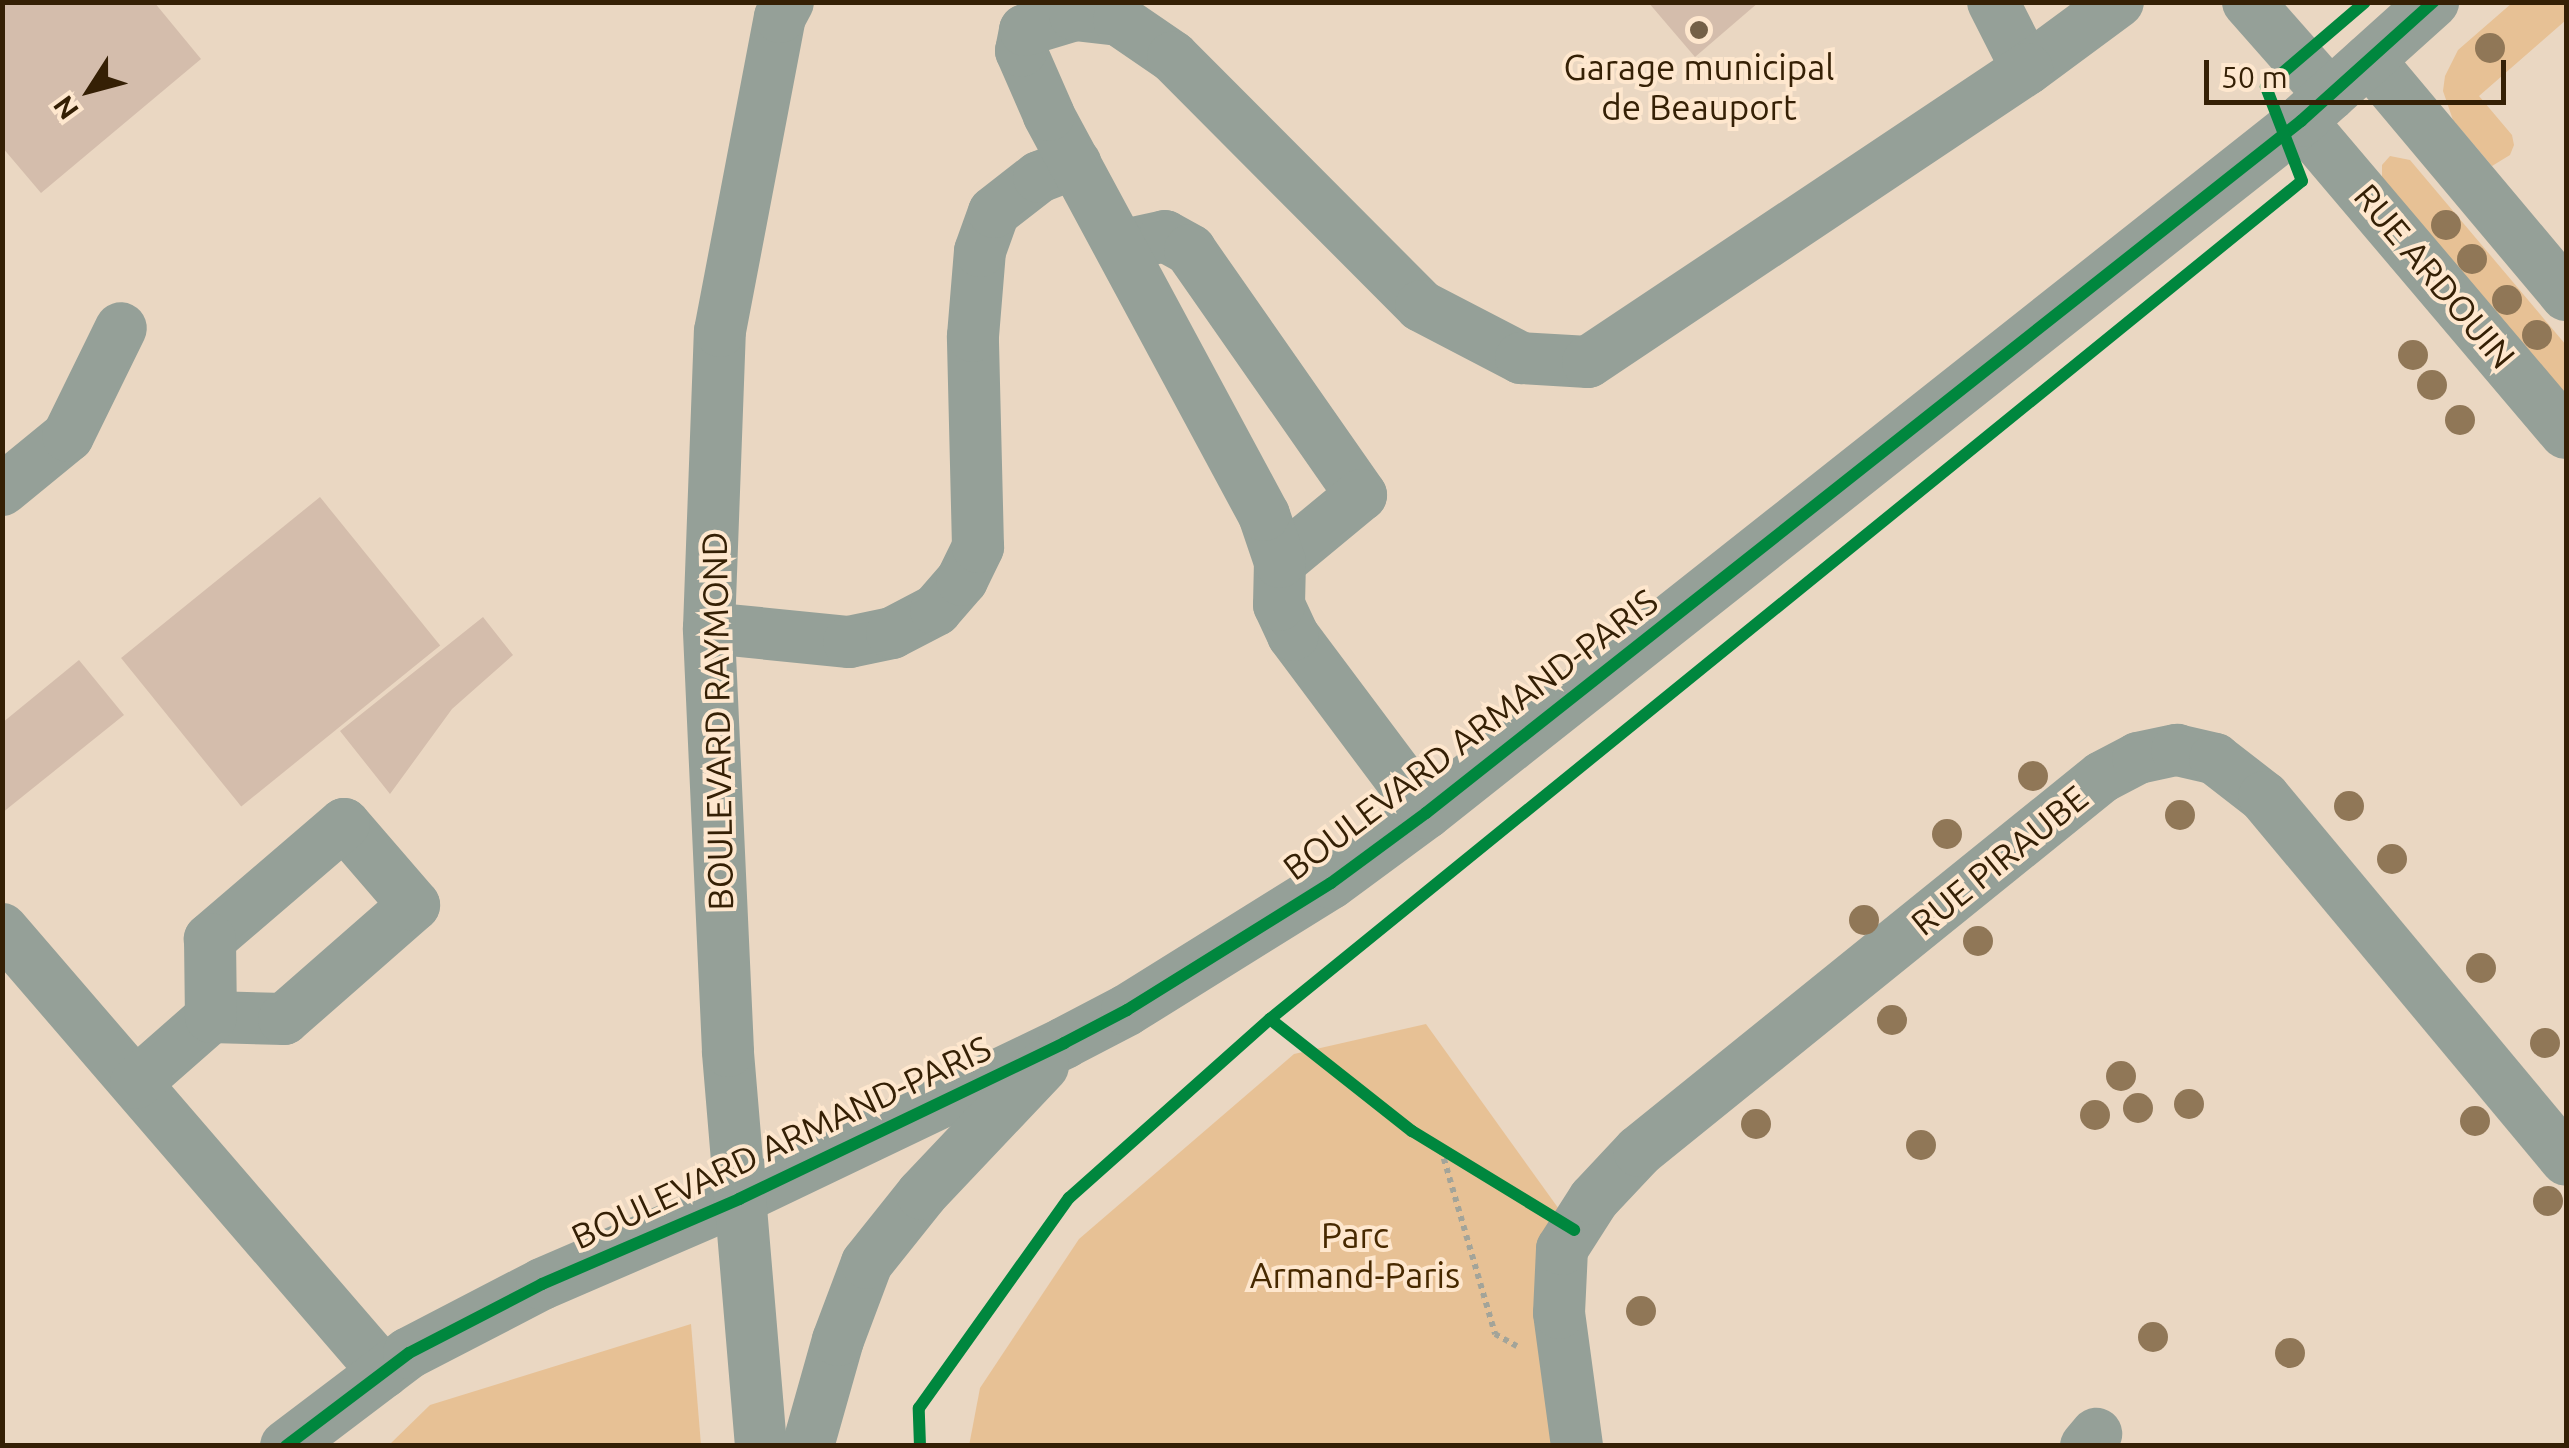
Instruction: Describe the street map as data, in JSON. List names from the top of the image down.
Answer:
{
  "streets": {
    "street": [
      "RUE ARDOUIN",
      "BOULEVARD RAYMOND",
      "BOULEVARD ARMAND-PARIS",
      "RUE PIRAUBE"
    ]
  },
  "crossings": [
    ["RUE ARDOUIN", "BOULEVARD ARMAND-PARIS"],
    ["BOULEVARD RAYMOND", "BOULEVARD ARMAND-PARIS"]
  ],
  "parks": ["Parc Armand-Paris"],
  "places": ["Garage municipal de Beauport"],
  "scale_bar": "50 m",
  "north": "bottom left"
}
